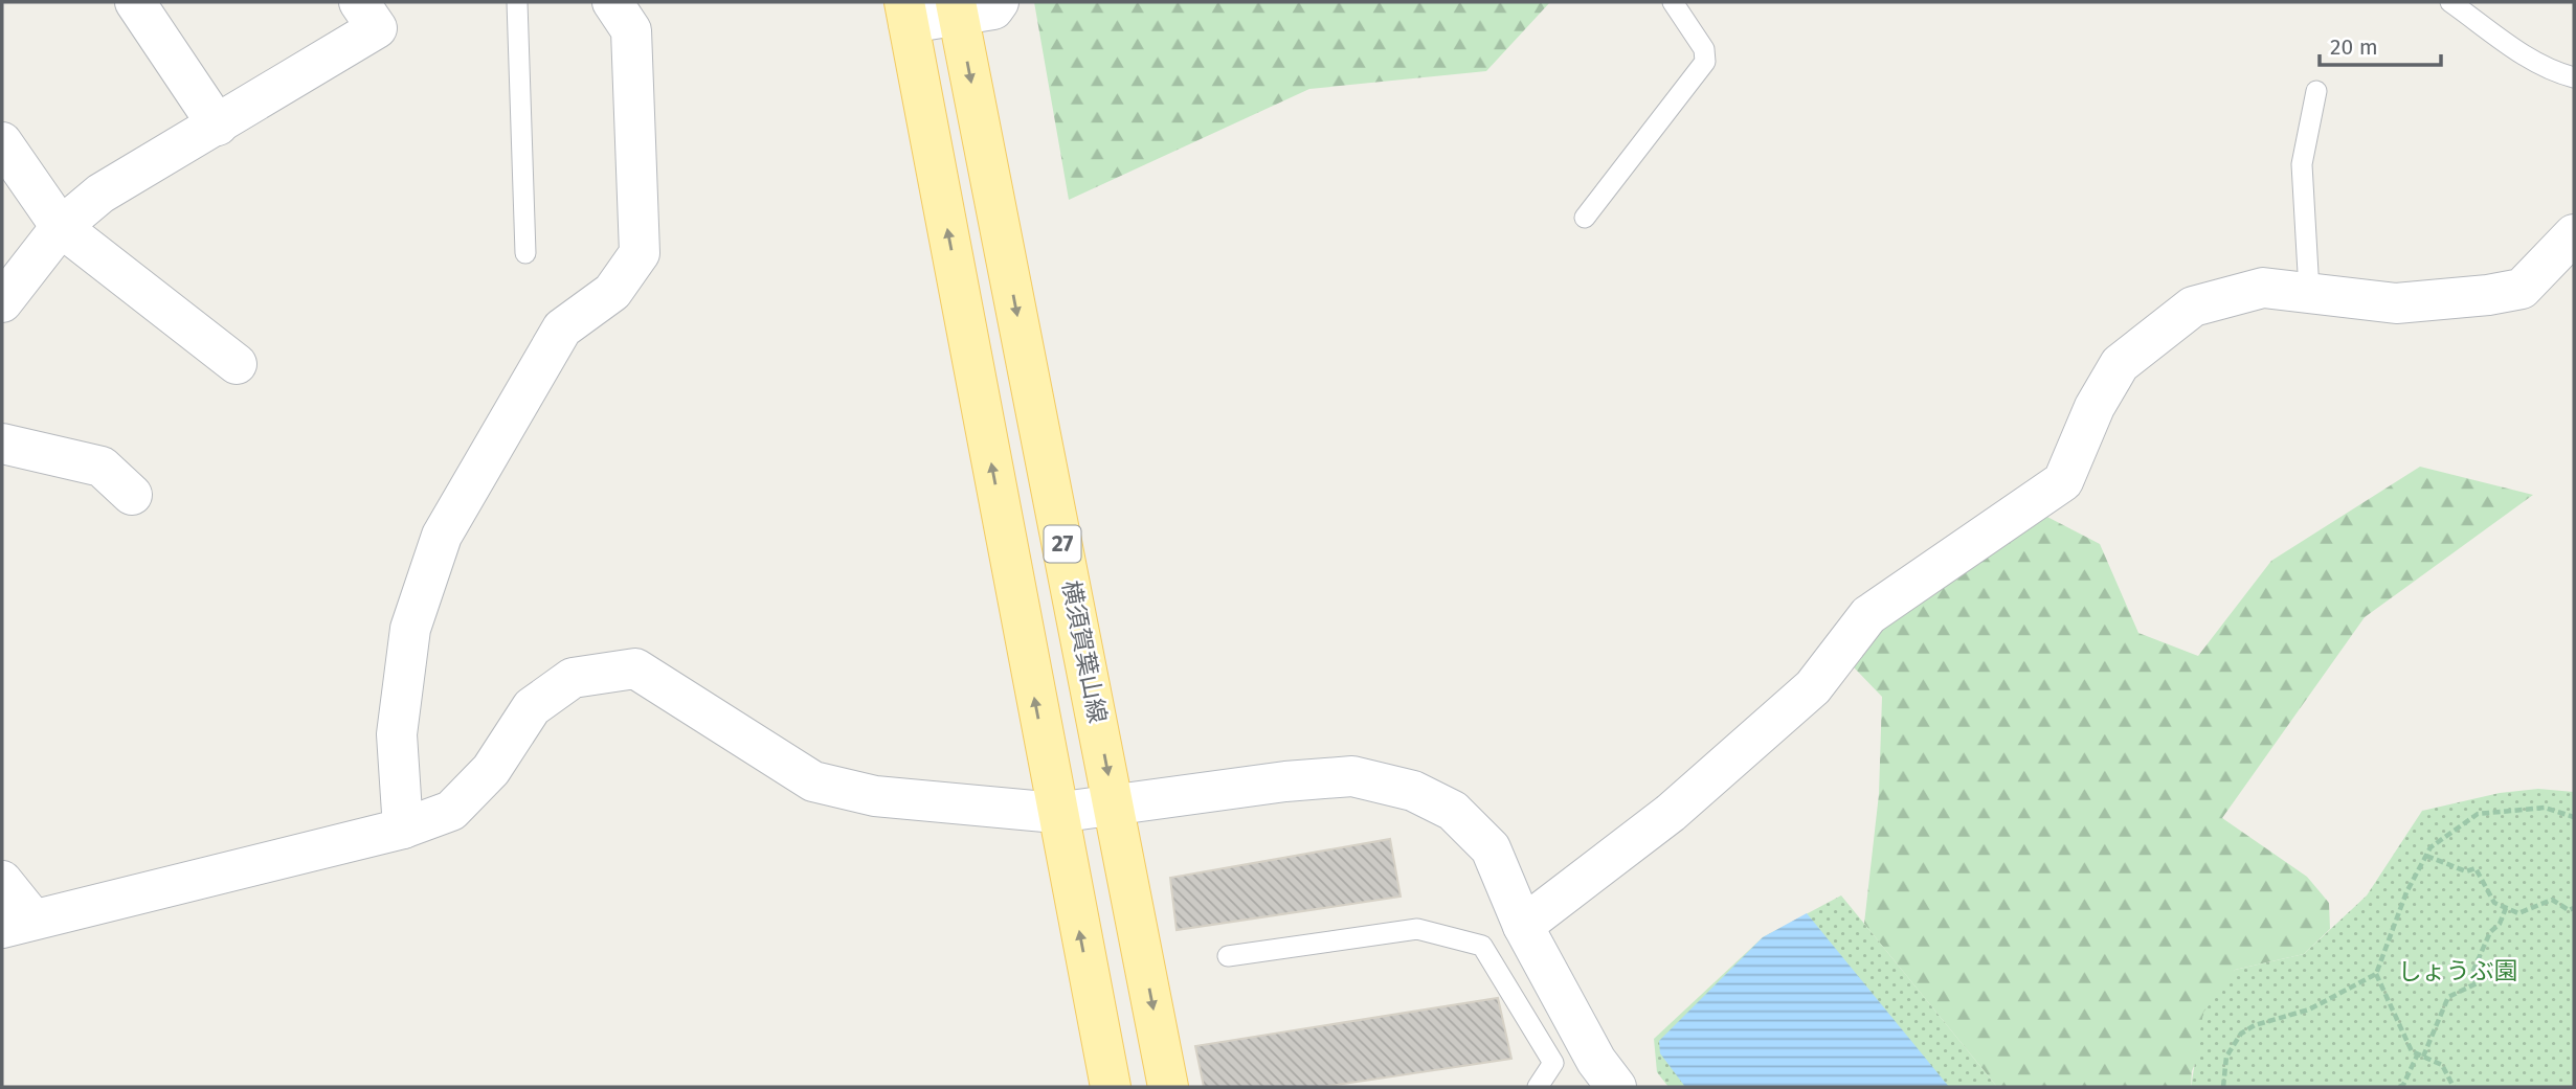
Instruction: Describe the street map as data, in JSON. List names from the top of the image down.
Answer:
{
  "streets": {
    "main road": ["27", "横須賀葉山線"]
  },
  "parks": ["しょうぶ園"],
  "scale_bar": "20 m"
}
